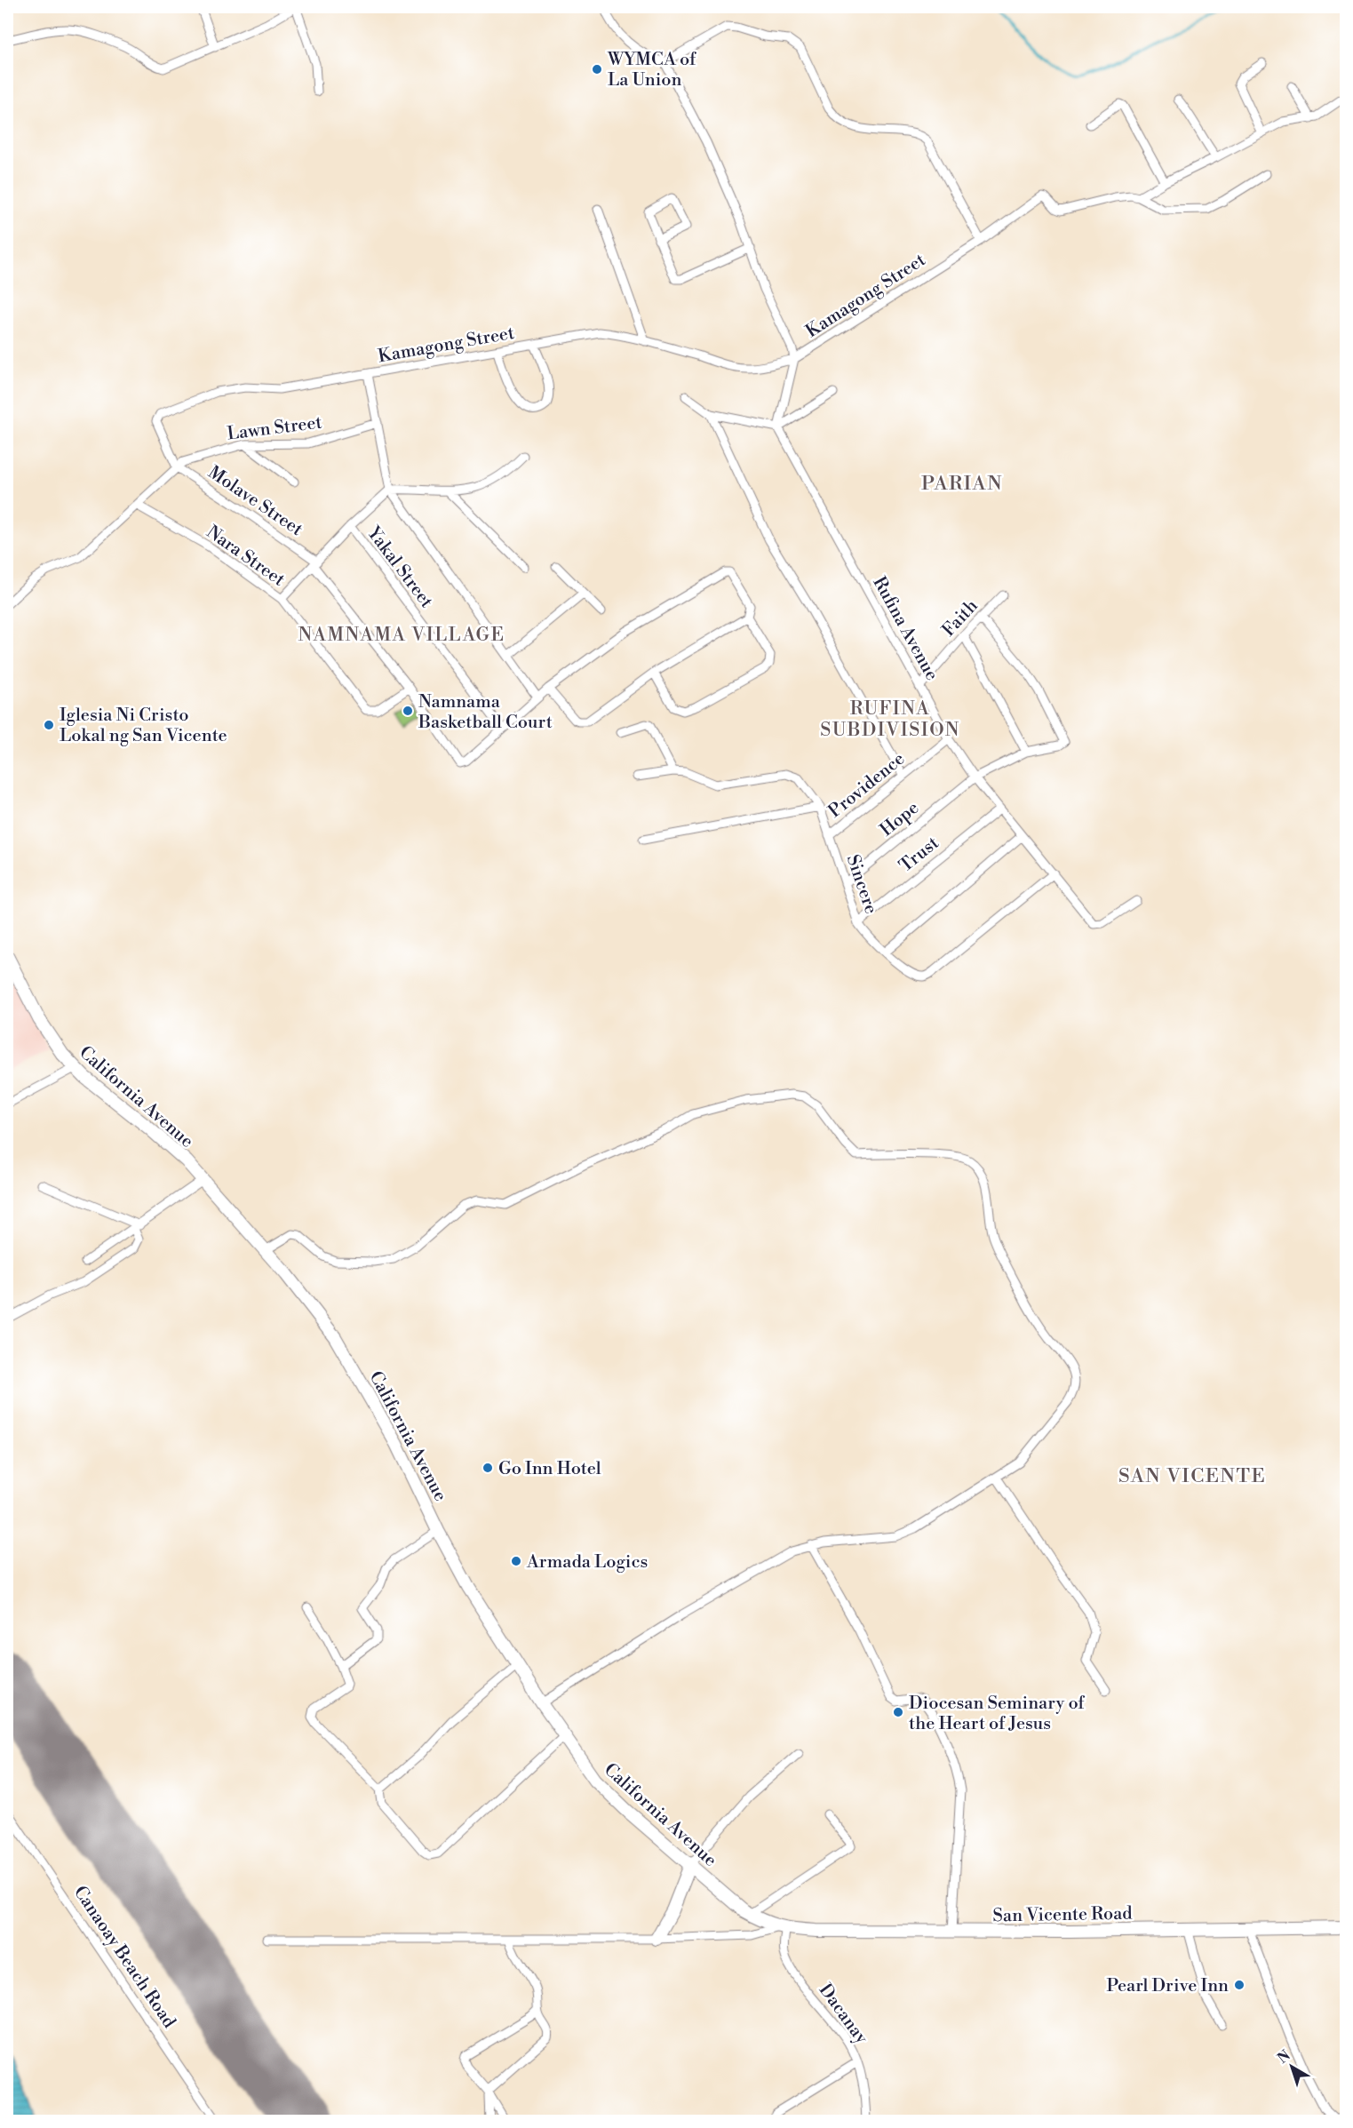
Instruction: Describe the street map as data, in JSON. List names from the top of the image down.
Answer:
{
  "streets": {
    "street": [
      "Kamagong Street",
      "Lawn Street",
      "Molave Street",
      "Nara Street",
      "Yakal Street",
      "Faith",
      "Rufina Avenue",
      "Providence",
      "Hope",
      "Trust",
      "Sincere",
      "California Avenue",
      "San Vicente Road",
      "Canaoay Beach Road",
      "Dacanay"
    ]
  },
  "crossings": [
    ["Kamagong Street", "Lawn Street"],
    ["Kamagong Street", "Molave Street"],
    ["Lawn Street", "Molave Street"],
    ["Molave Street", "Nara Street"],
    ["Faith", "Rufina Avenue"],
    ["Faith", "Hope"],
    ["Rufina Avenue", "Providence"],
    ["Rufina Avenue", "Hope"],
    ["Rufina Avenue", "Trust"],
    ["Rufina Avenue", "Sincere"],
    ["Providence", "Sincere"],
    ["Hope", "Sincere"],
    ["Trust", "Sincere"],
    ["California Avenue", "San Vicente Road"],
    ["California Avenue", "Dacanay"],
    ["San Vicente Road", "Dacanay"]
  ],
  "districts": [
    "PARIAN",
    "NAMNAMA VILLAGE",
    "RUFINA SUBDIVISION",
    "SAN VICENTE"
  ],
  "places": [
    "WYMCA of La Union",
    "Namnama Basketball Court",
    "Iglesia Ni Cristo Lokal ng San Vicente",
    "Go Inn Hotel",
    "Armada Logics",
    "Diocesan Seminary of the Heart of Jesus",
    "Pearl Drive Inn"
  ],
  "north": "top left"
}
